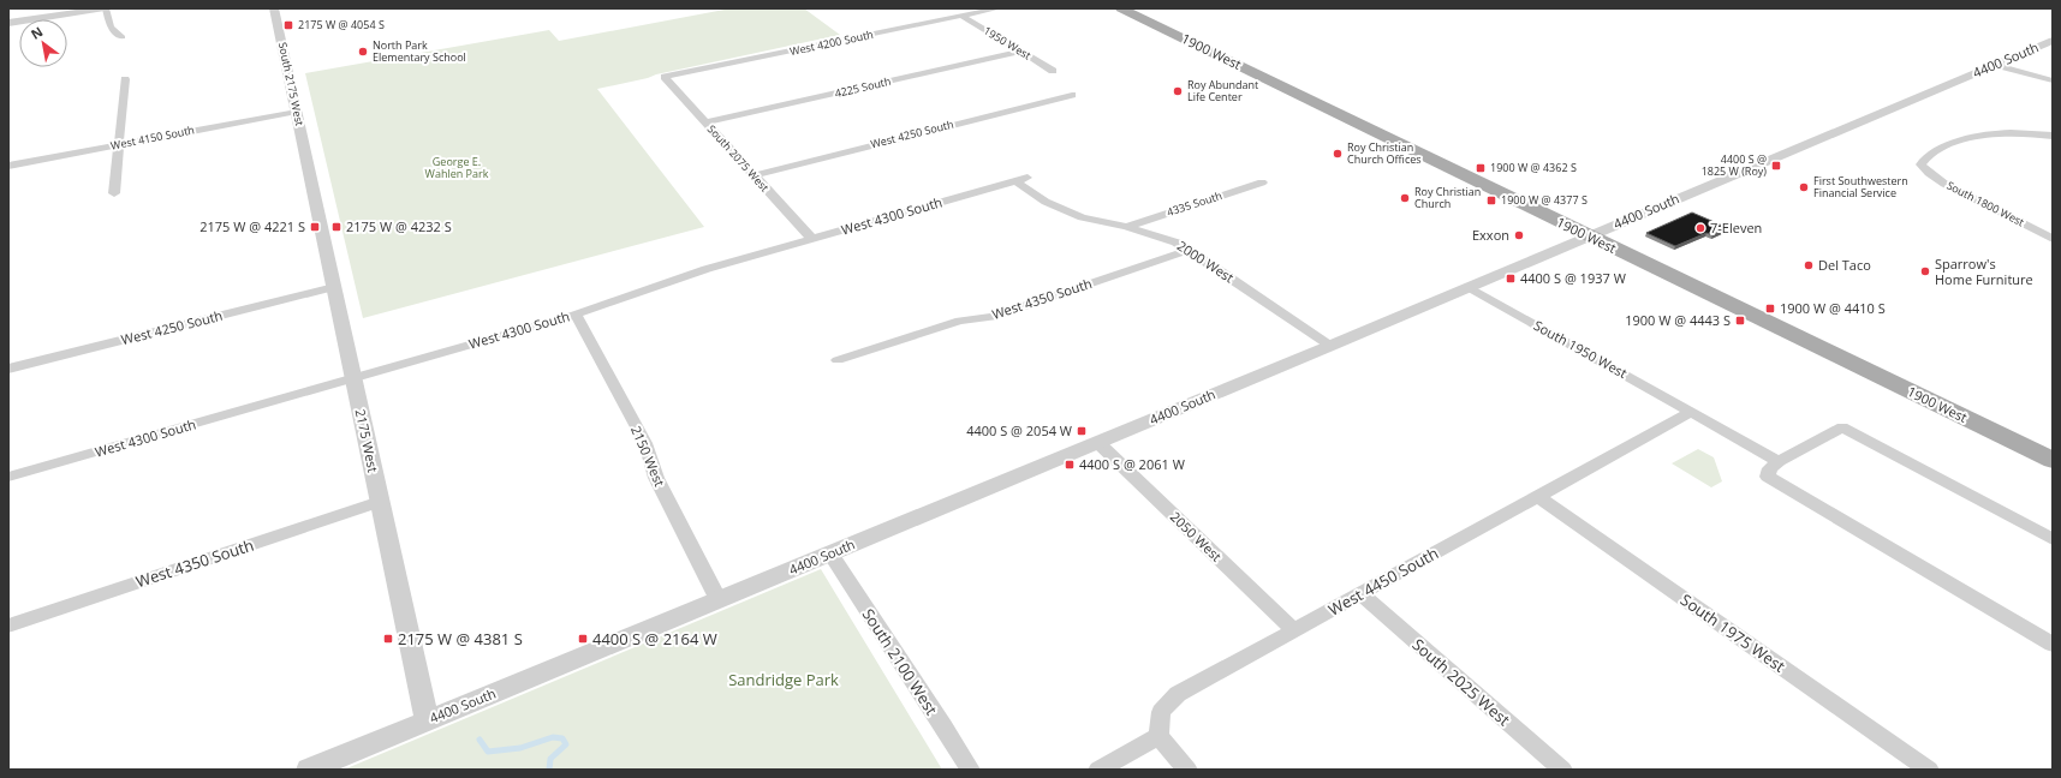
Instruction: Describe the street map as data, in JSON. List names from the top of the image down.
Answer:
{
  "streets": {
    "main road": ["1900 West"],
    "street": [
      "West 4200 South",
      "1950 West",
      "4400 South",
      "South 2175 West",
      "4225 South",
      "West 4250 South",
      "West 4150 South",
      "South 2075 West",
      "4335 South",
      "South 1800 West",
      "West 4300 South",
      "2000 West",
      "West 4350 South",
      "South 1950 West",
      "2175 West",
      "2150 West",
      "2050 West",
      "West 4450 South",
      "South 1975 West",
      "South 2100 West",
      "South 2025 West"
    ]
  },
  "crossings": [
    ["West 4200 South", "1950 West"],
    ["West 4200 South", "South 2075 West"],
    ["1950 West", "4225 South"],
    ["1900 West", "4400 South"],
    ["4400 South", "2000 West"],
    ["4400 South", "South 1950 West"],
    ["4400 South", "2175 West"],
    ["4400 South", "2150 West"],
    ["4400 South", "2050 West"],
    ["4400 South", "South 2100 West"],
    ["South 2175 West", "West 4150 South"],
    ["South 2175 West", "2175 West"],
    ["4225 South", "South 2075 West"],
    ["West 4250 South", "South 2075 West"],
    ["West 4250 South", "2175 West"],
    ["South 2075 West", "West 4300 South"],
    ["4335 South", "2000 West"],
    ["West 4300 South", "2000 West"],
    ["West 4300 South", "2175 West"],
    ["West 4300 South", "2150 West"],
    ["2000 West", "West 4350 South"],
    ["West 4350 South", "2175 West"],
    ["South 1950 West", "West 4450 South"],
    ["2050 West", "West 4450 South"],
    ["West 4450 South", "South 1975 West"],
    ["West 4450 South", "South 2025 West"]
  ],
  "parks": ["George E. Wahlen Park", "Sandridge Park"],
  "places": {
    "transit": [
      "2175 W @ 4054 S",
      "4400 S @ 1825 W (Roy)",
      "1900 W @ 4362 S",
      "1900 W @ 4377 S",
      "2175 W @ 4221 S",
      "2175 W @ 4232 S",
      "4400 S @ 1937 W",
      "1900 W @ 4410 S",
      "1900 W @ 4443 S",
      "4400 S @ 2054 W",
      "4400 S @ 2061 W",
      "2175 W @ 4381 S",
      "4400 S @ 2164 W"
    ],
    "other": [
      "North Park Elementary School",
      "Roy Abundant Life Center",
      "Roy Christian Church Offices",
      "First Southwestern Financial Service",
      "Roy Christian Church",
      "7-Eleven",
      "Exxon",
      "Del Taco",
      "Sparrow's Home Furniture"
    ]
  },
  "north": "top left"
}
